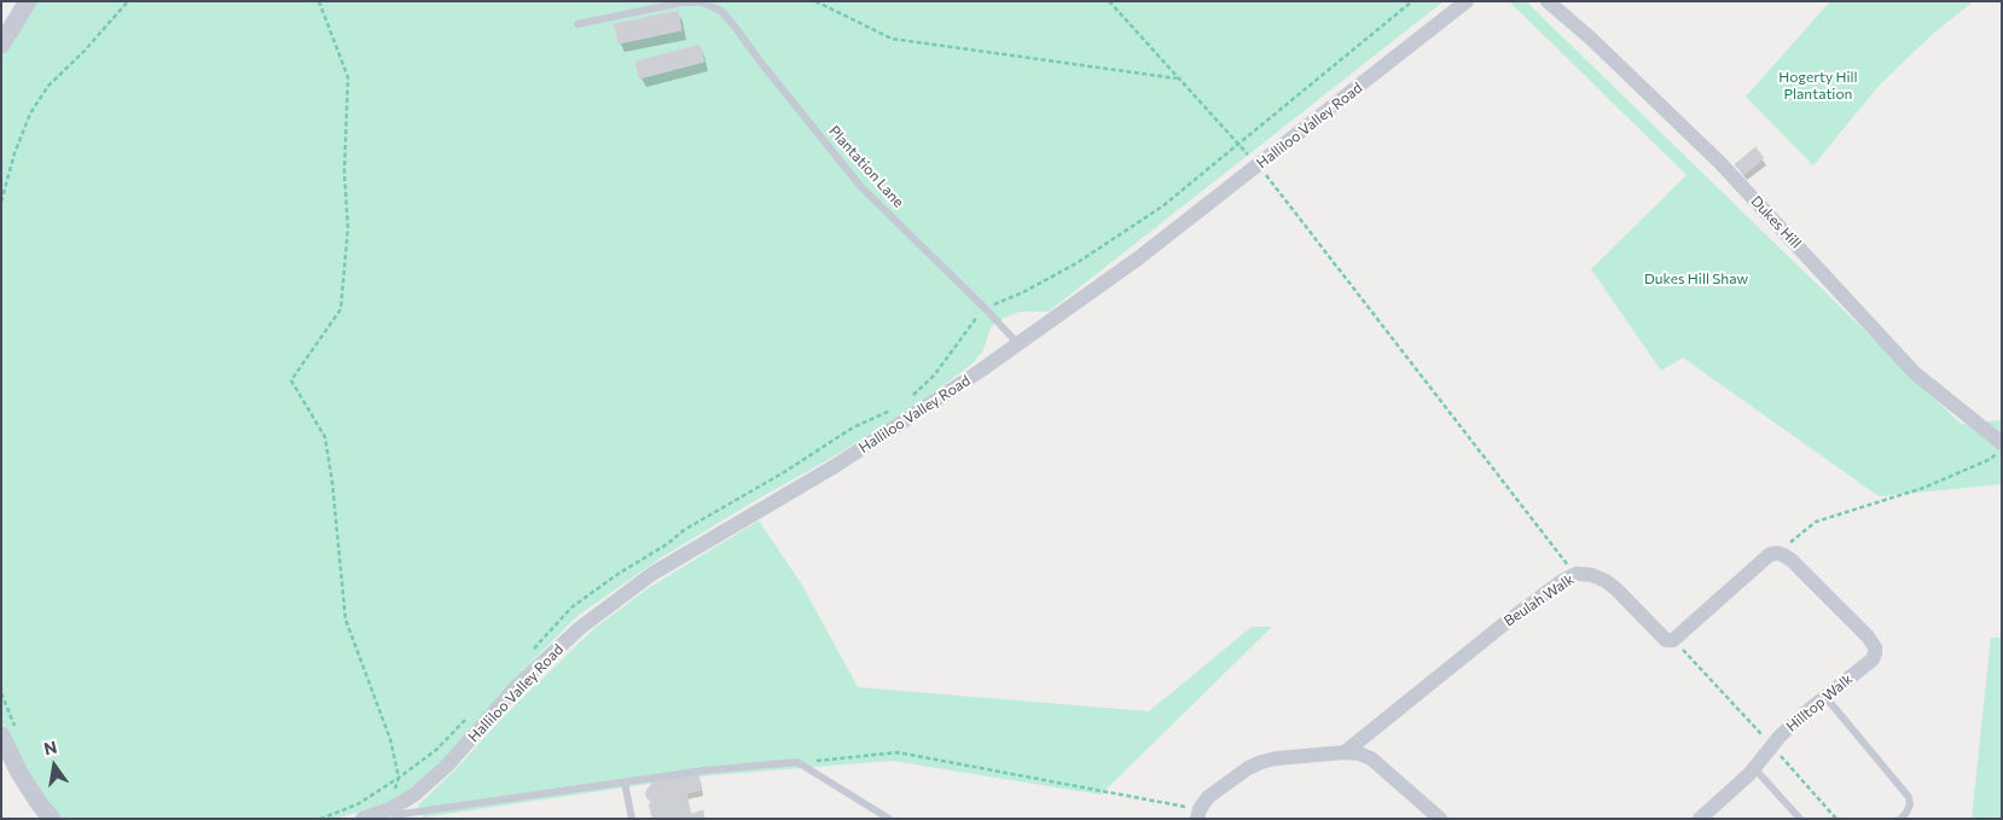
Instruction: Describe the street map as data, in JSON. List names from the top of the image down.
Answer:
{
  "streets": {
    "street": [
      "Halliloo Valley Road",
      "Dukes Hill",
      "Beulah Walk",
      "Hilltop Walk"
    ],
    "lane": ["Plantation Lane"]
  },
  "crossings": [
    ["Halliloo Valley Road", "Plantation Lane"]
  ],
  "parks": ["Hogerty Hill Plantation", "Dukes Hill Shaw"],
  "north": "top"
}
